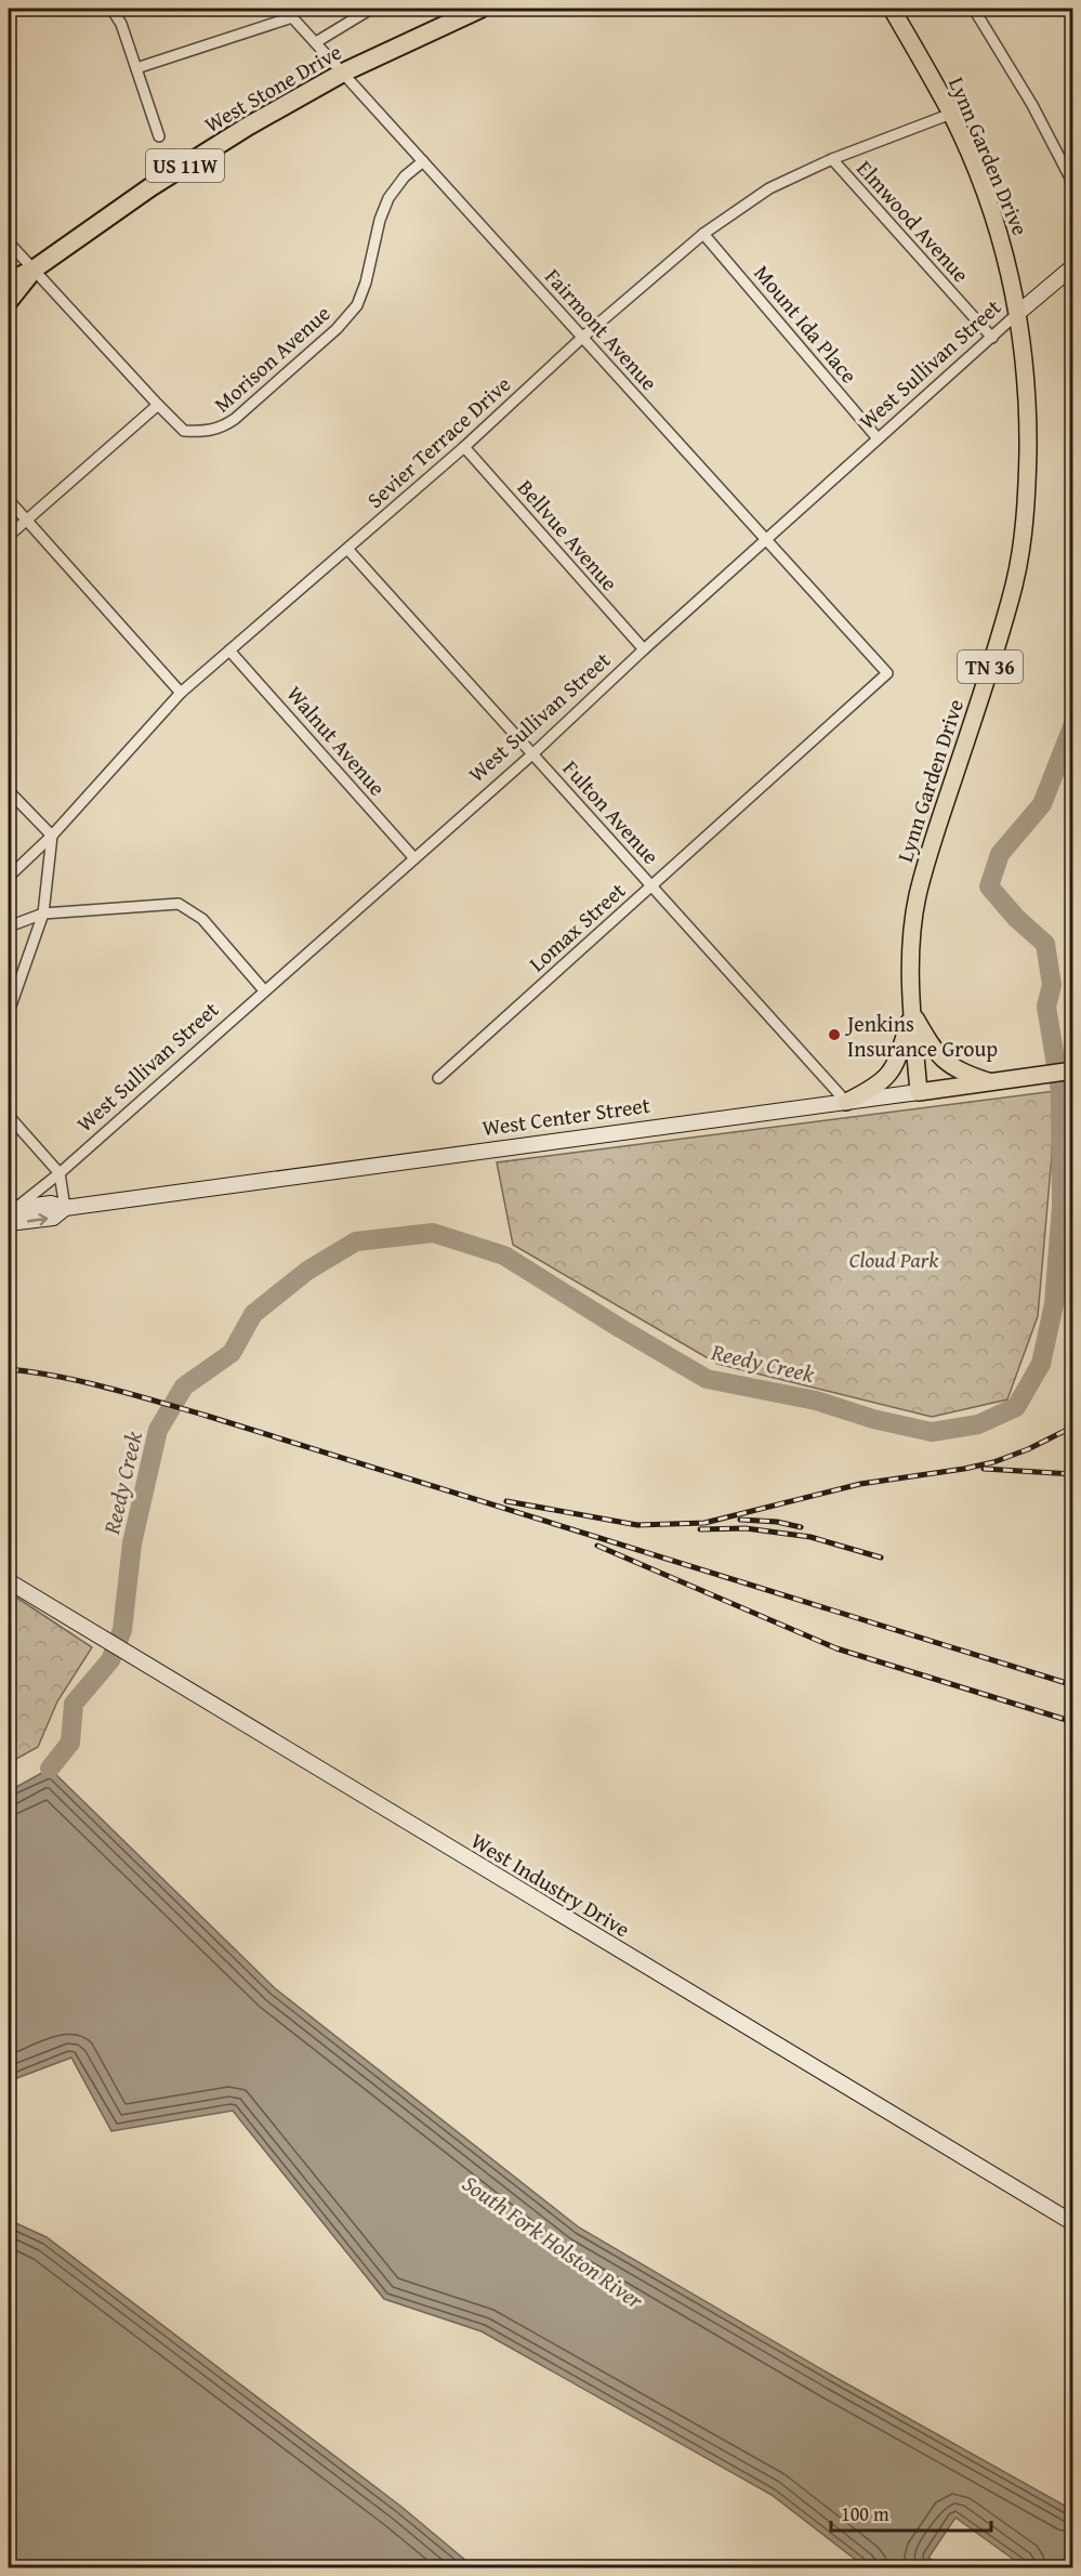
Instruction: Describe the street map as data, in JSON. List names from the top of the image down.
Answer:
{
  "streets": {
    "highway": ["West Stone Drive", "US 11W"],
    "main road": [
      "Lynn Garden Drive",
      "West Sullivan Street",
      "TN 36",
      "West Center Street",
      "West Industry Drive"
    ],
    "street": [
      "Elmwood Avenue",
      "Mount Ida Place",
      "Fairmont Avenue",
      "Morison Avenue",
      "Sevier Terrace Drive",
      "Bellvue Avenue",
      "Walnut Avenue",
      "Fulton Avenue",
      "Lomax Street"
    ]
  },
  "crossings": [
    ["West Stone Drive", "Fairmont Avenue"],
    ["West Stone Drive", "Morison Avenue"],
    ["Lynn Garden Drive", "West Sullivan Street"],
    ["Lynn Garden Drive", "Sevier Terrace Drive"],
    ["Lynn Garden Drive", "West Center Street"],
    ["Elmwood Avenue", "West Sullivan Street"],
    ["Elmwood Avenue", "Sevier Terrace Drive"],
    ["Mount Ida Place", "West Sullivan Street"],
    ["Mount Ida Place", "Sevier Terrace Drive"],
    ["Fairmont Avenue", "Morison Avenue"],
    ["Fairmont Avenue", "West Sullivan Street"],
    ["Fairmont Avenue", "Sevier Terrace Drive"],
    ["Fairmont Avenue", "Lomax Street"],
    ["West Sullivan Street", "Bellvue Avenue"],
    ["West Sullivan Street", "Walnut Avenue"],
    ["West Sullivan Street", "Fulton Avenue"],
    ["West Sullivan Street", "West Center Street"],
    ["Sevier Terrace Drive", "Bellvue Avenue"],
    ["Sevier Terrace Drive", "Walnut Avenue"],
    ["Sevier Terrace Drive", "Fulton Avenue"],
    ["Fulton Avenue", "Lomax Street"],
    ["Fulton Avenue", "West Center Street"]
  ],
  "water": ["Reedy Creek", "South Fork Holston River"],
  "parks": ["Cloud Park"],
  "places": ["Jenkins Insurance Group"],
  "scale_bar": "100 m"
}
